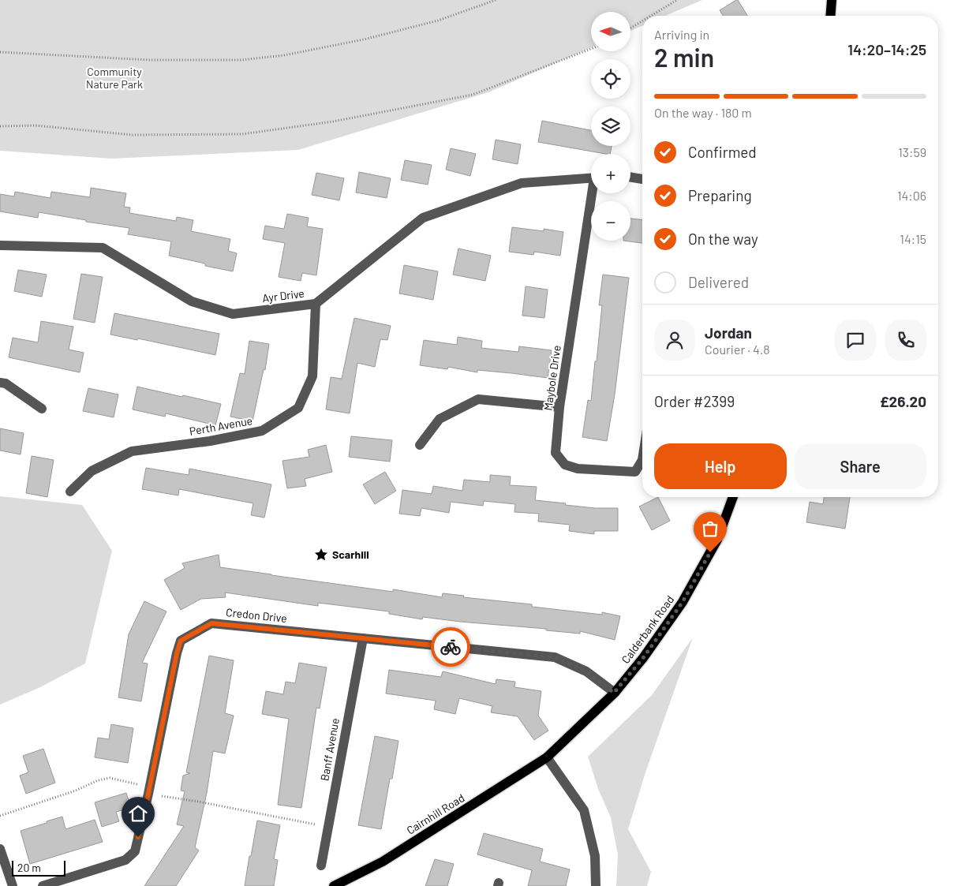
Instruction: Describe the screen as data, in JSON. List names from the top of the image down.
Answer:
{
  "streets": {
    "main road": ["Calderbank Road", "Cairnhill Road"],
    "street": [
      "Ayr Drive",
      "Maybole Drive",
      "Perth Avenue",
      "Credon Drive",
      "Banff Avenue"
    ]
  },
  "crossings": [
    ["Ayr Drive", "Perth Avenue"],
    ["Credon Drive", "Calderbank Road"],
    ["Credon Drive", "Banff Avenue"],
    ["Calderbank Road", "Cairnhill Road"]
  ],
  "parks": ["Community Nature Park"],
  "places": {
    "place": ["Scarhill"]
  },
  "scale_bar": "20 m",
  "north": "left",
  "page": {
    "map_buttons": ["+", "−"],
    "heading": ["2 min", "Arriving in", "14:20–14:25"],
    "panel": [
      "Jordan",
      "Courier · 4.8",
      "Order #2399",
      "£26.20"
    ],
    "bar": "On the way · 180 m",
    "list": [
      ["Confirmed", "13:59"],
      ["Preparing", "14:06"],
      ["On the way", "14:15"],
      "Delivered"
    ],
    "buttons": ["Help", "Share"],
    "scale": "20 m"
  }
}
